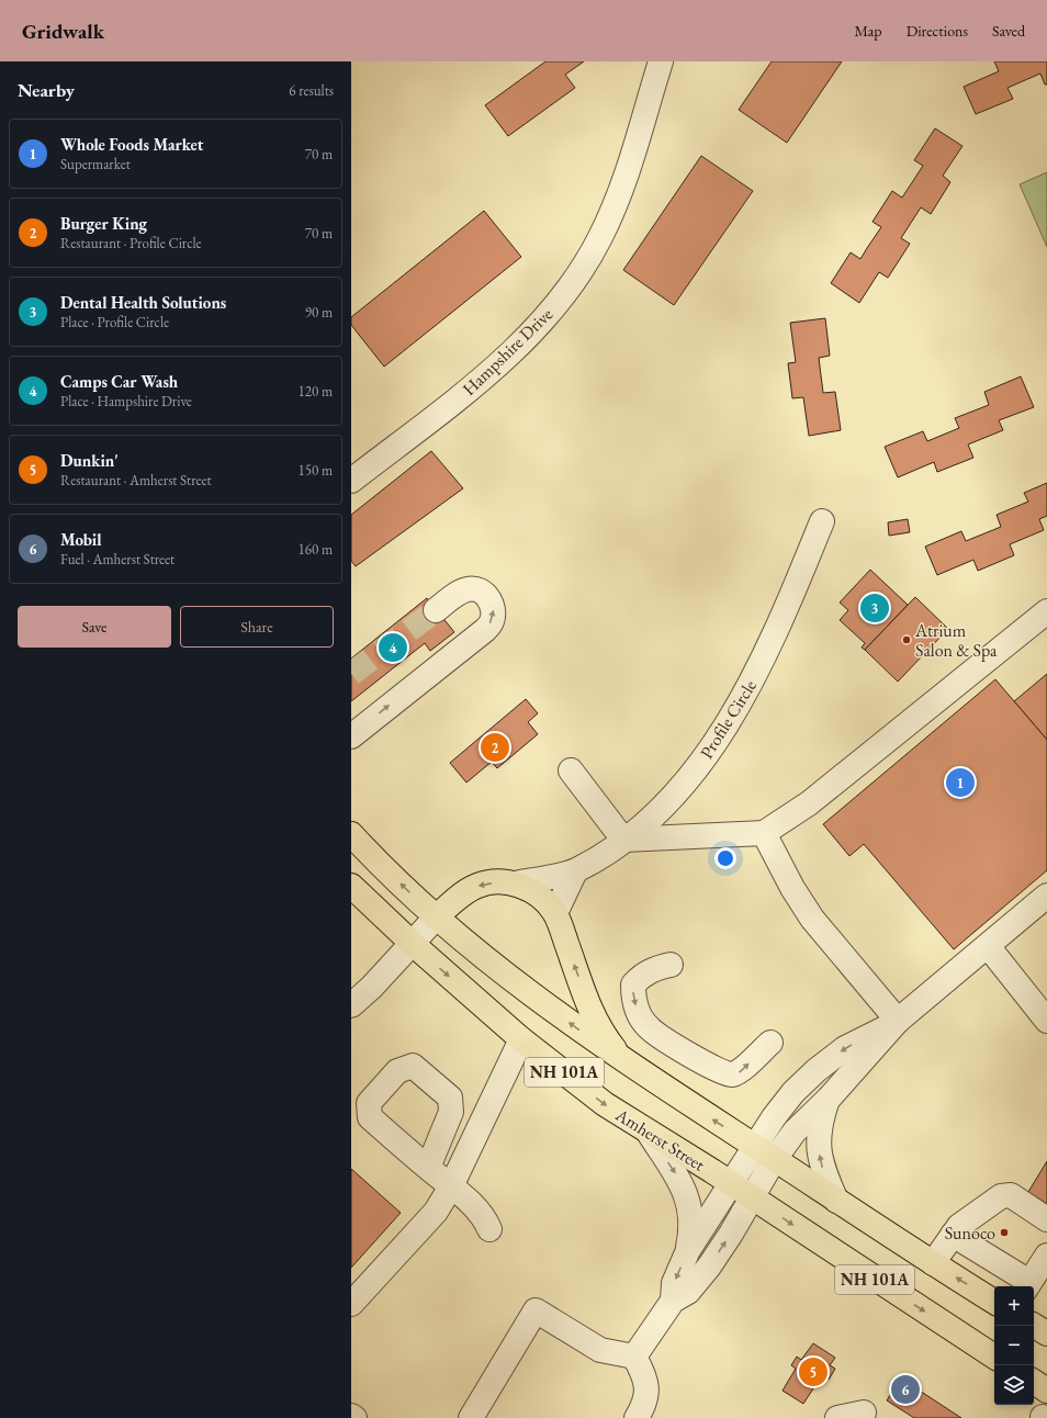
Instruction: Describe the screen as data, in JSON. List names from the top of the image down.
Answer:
{
  "streets": {
    "highway": ["NH 101A", "Amherst Street"],
    "street": ["Hampshire Drive", "Profile Circle"]
  },
  "places": ["Atrium Salon & Spa", "Sunoco"],
  "page": {
    "header": "Gridwalk",
    "nav": ["Map", "Directions", "Saved"],
    "heading": ["Nearby", "6 results"],
    "list": [
      {
        "mark": "1",
        "name": "Whole Foods Market",
        "note": "Supermarket",
        "value": "70 m"
      },
      {
        "mark": "2",
        "name": "Burger King",
        "note": "Restaurant · Profile Circle",
        "value": "70 m"
      },
      {
        "mark": "3",
        "name": "Dental Health Solutions",
        "note": "Place · Profile Circle",
        "value": "90 m"
      },
      {
        "mark": "4",
        "name": "Camps Car Wash",
        "note": "Place · Hampshire Drive",
        "value": "120 m"
      },
      {
        "mark": "5",
        "name": "Dunkin'",
        "note": "Restaurant · Amherst Street",
        "value": "150 m"
      },
      {
        "mark": "6",
        "name": "Mobil",
        "note": "Fuel · Amherst Street",
        "value": "160 m"
      }
    ],
    "pins": [
      "3",
      "4",
      "2",
      "1",
      "5",
      "6"
    ],
    "buttons": ["Save", "Share"],
    "map_buttons": ["+", "−"]
  }
}
